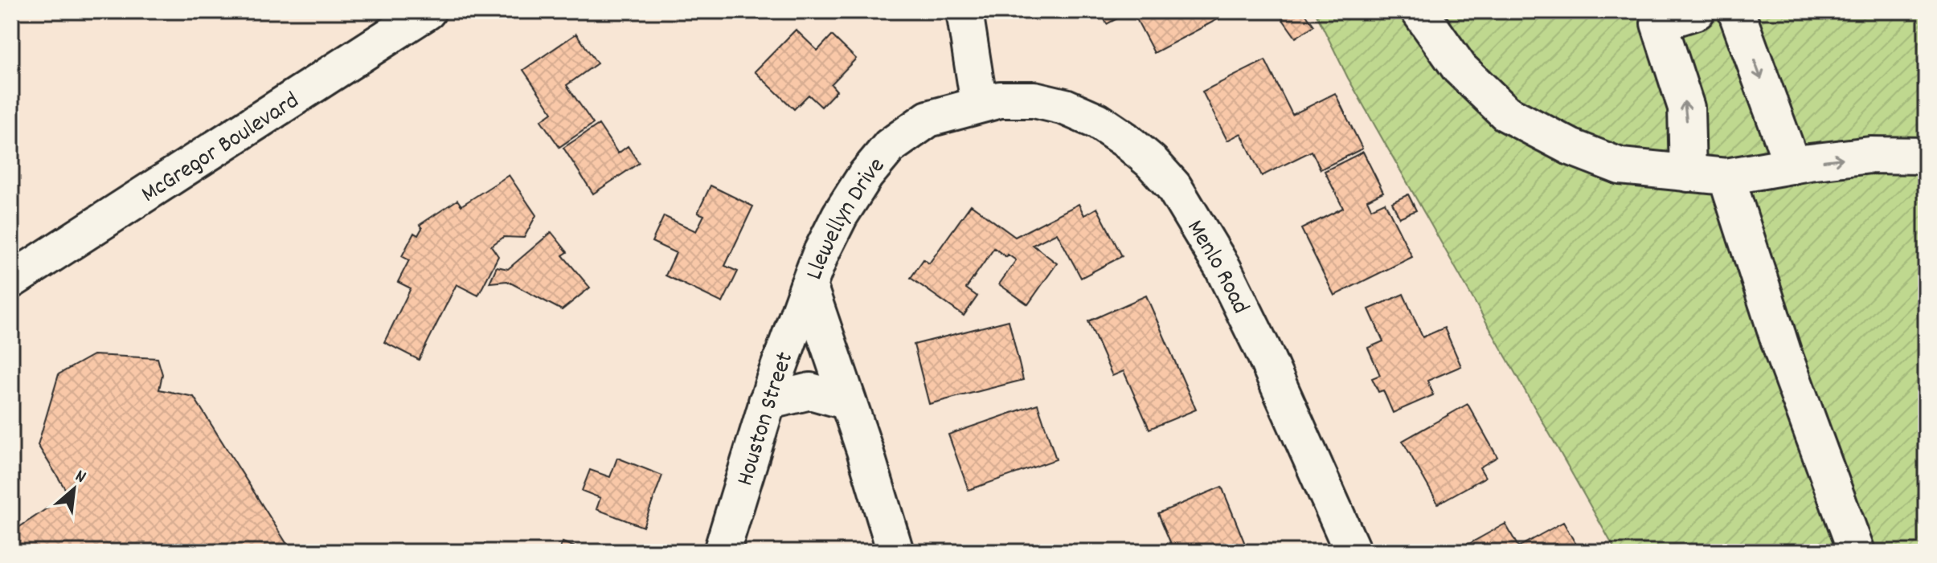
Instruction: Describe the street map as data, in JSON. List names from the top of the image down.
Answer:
{
  "streets": {
    "street": [
      "McGregor Boulevard",
      "Llewellyn Drive",
      "Menlo Road",
      "Houston Street"
    ]
  },
  "crossings": [
    ["Llewellyn Drive", "Menlo Road"],
    ["Llewellyn Drive", "Houston Street"]
  ],
  "north": "top right"
}
